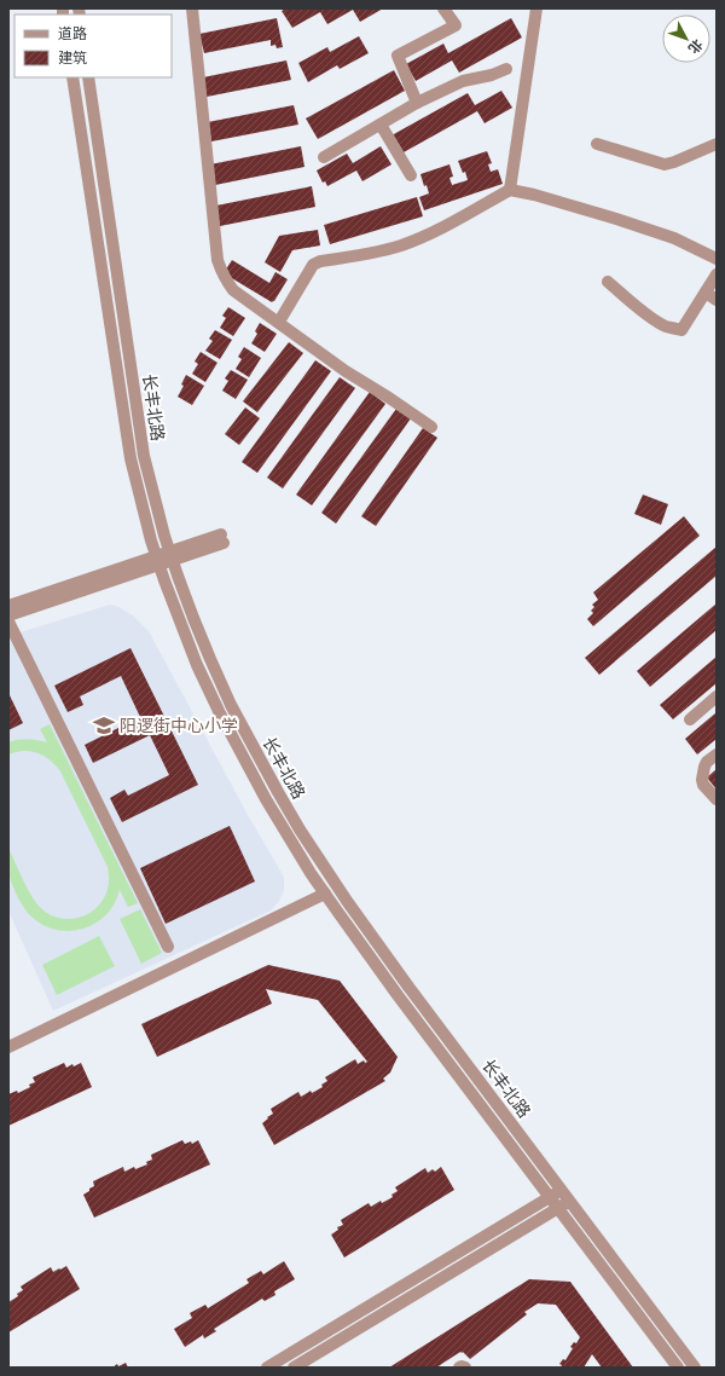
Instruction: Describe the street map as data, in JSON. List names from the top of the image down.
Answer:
{
  "streets": {
    "street": ["长丰北路"]
  },
  "places": {
    "school or university": ["阳逻街中心小学"]
  },
  "legend": ["道路", "建筑"],
  "north": "bottom right"
}
